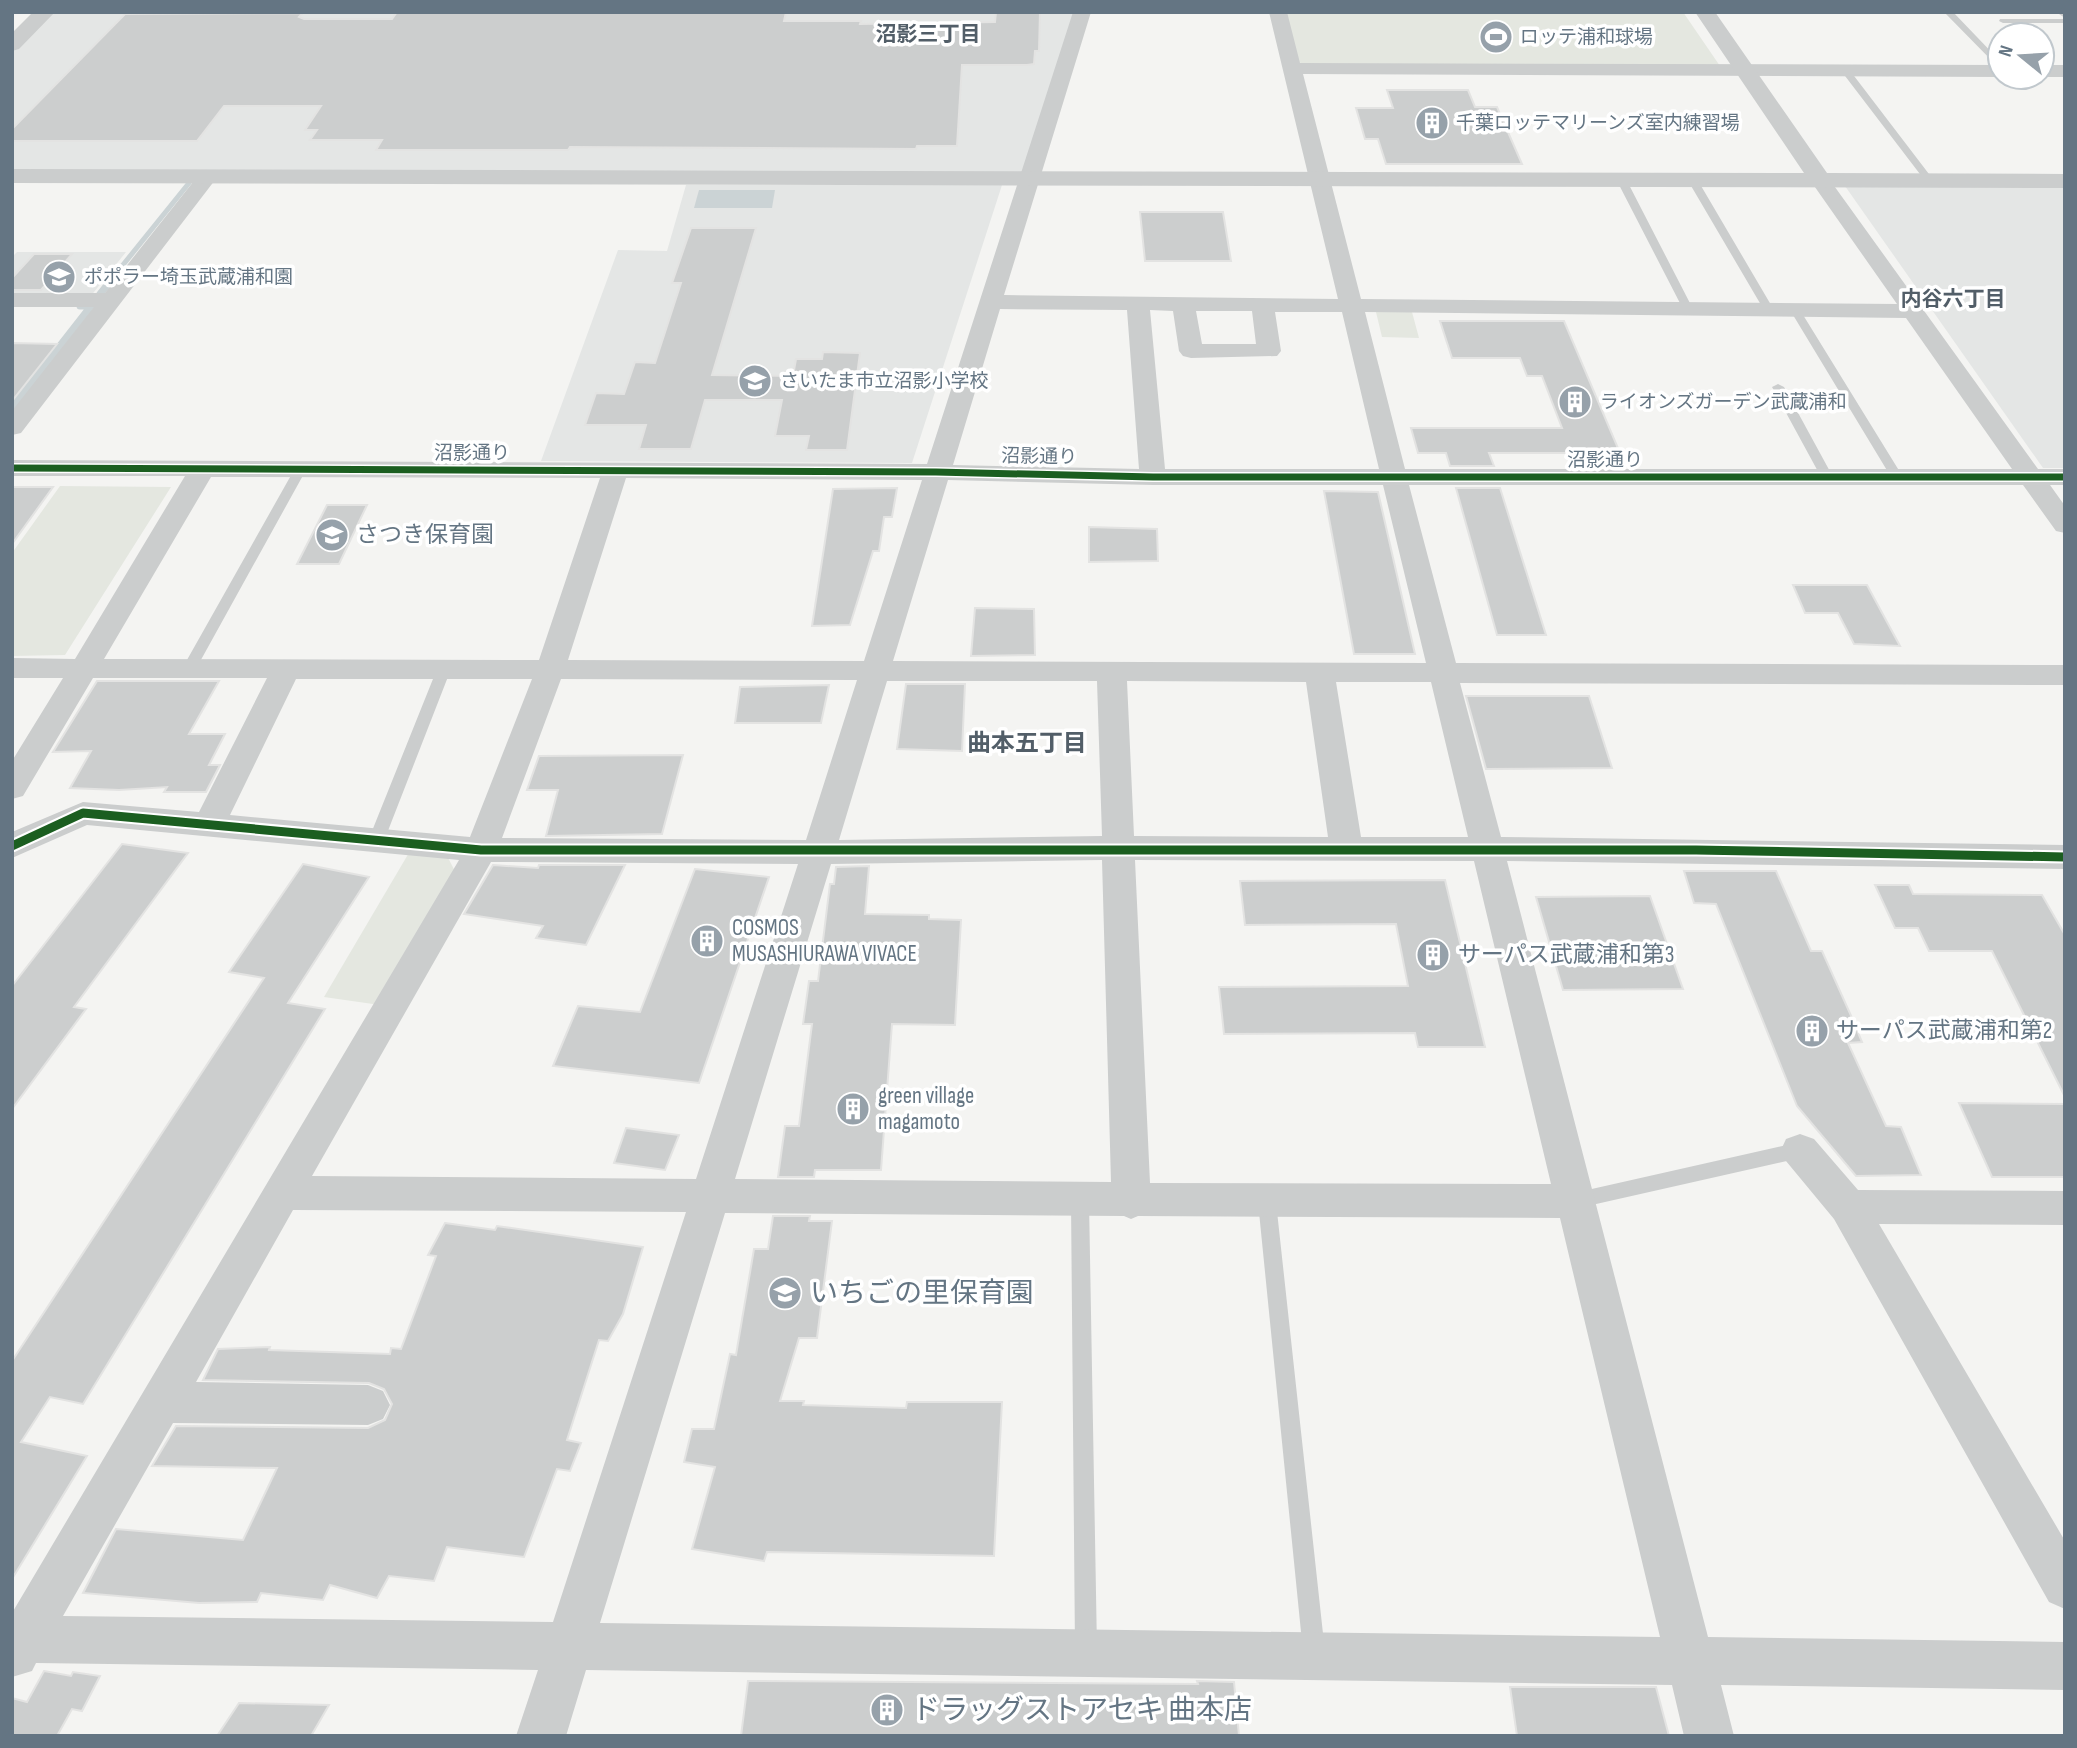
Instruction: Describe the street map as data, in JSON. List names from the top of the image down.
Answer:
{
  "streets": {
    "street": ["沼影通り"]
  },
  "districts": ["沼影三丁目", "内谷六丁目", "曲本五丁目"],
  "places": {
    "sports": ["ロッテ浦和球場"],
    "building": [
      "千葉ロッテマリーンズ室内練習場",
      "ライオンズガーデン武蔵浦和",
      "COSMOS MUSASHIURAWA VIVACE",
      "サーパス武蔵浦和第3",
      "サーパス武蔵浦和第2",
      "green village magamoto",
      "ドラッグストアセキ 曲本店"
    ],
    "school or university": [
      "ポポラー埼玉武蔵浦和園",
      "さいたま市立沼影小学校",
      "さつき保育園",
      "いちごの里保育園"
    ]
  },
  "north": "left"
}
